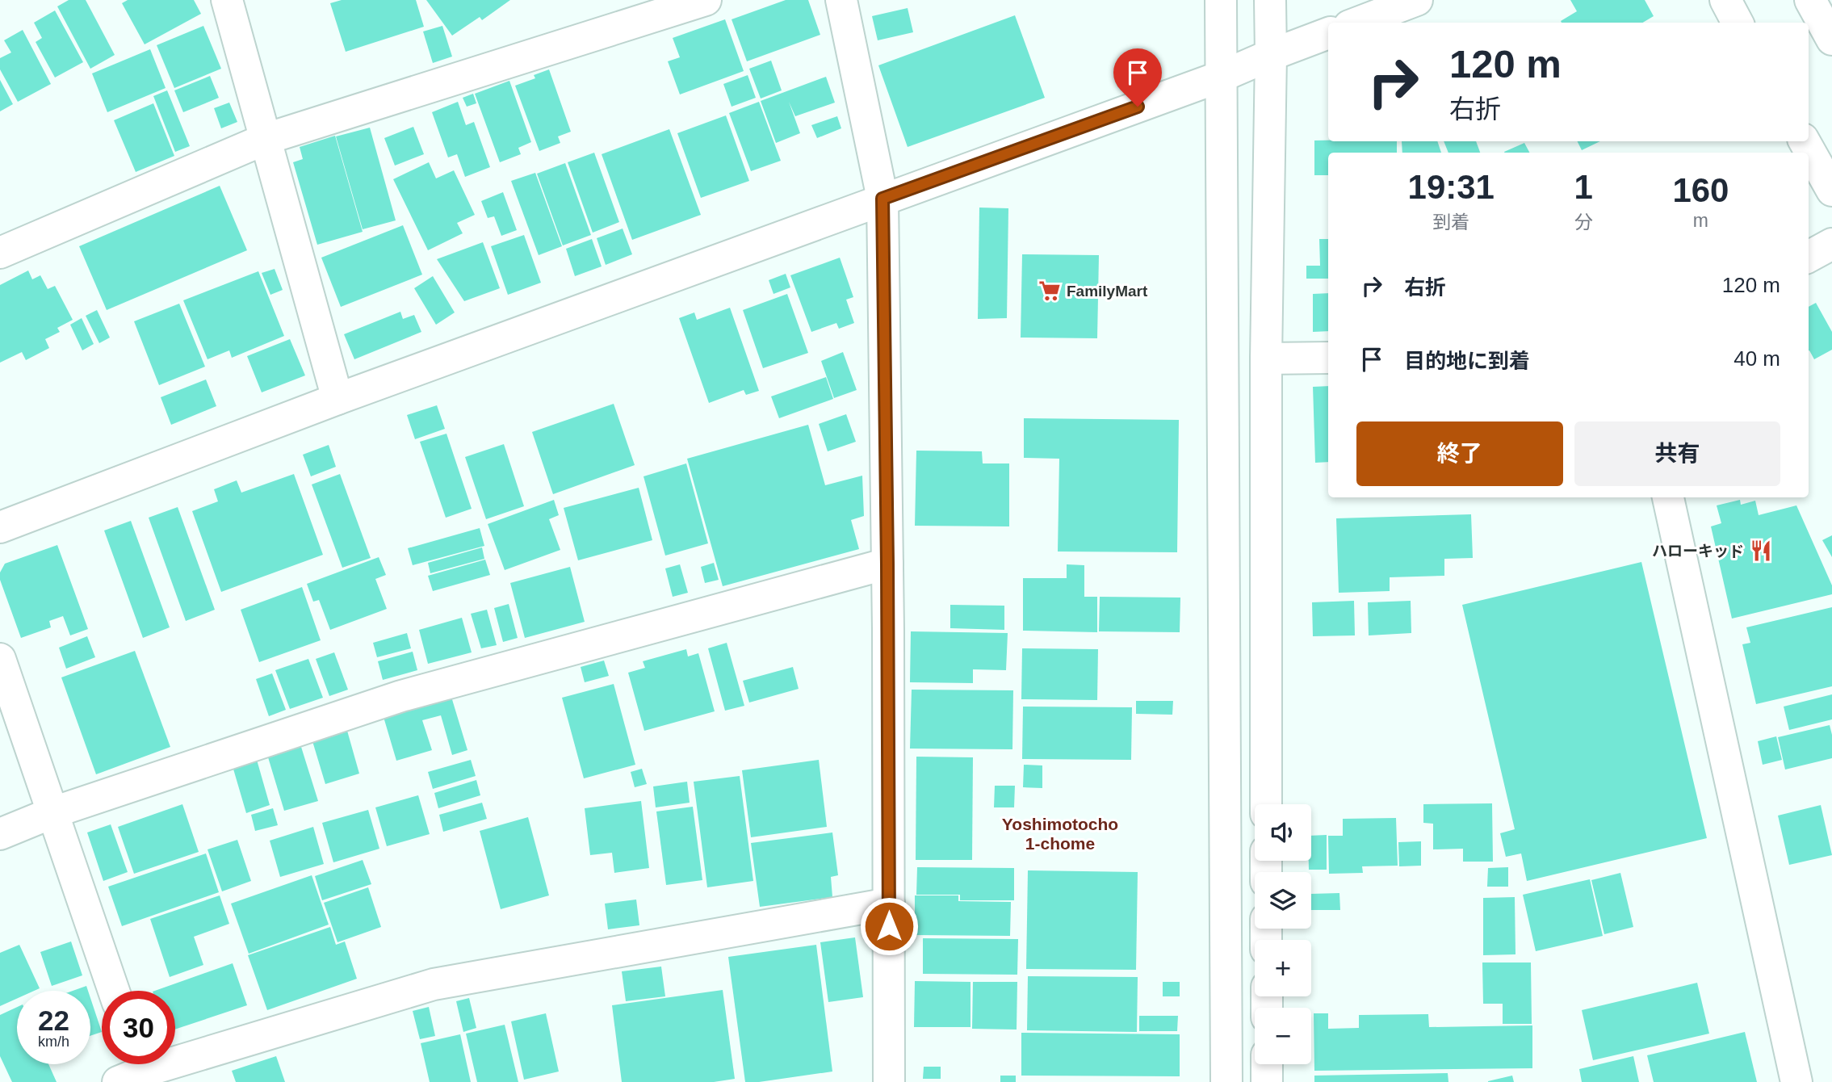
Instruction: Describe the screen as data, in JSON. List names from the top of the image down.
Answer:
{
  "districts": ["Yoshimotocho 1-chome"],
  "places": {
    "supermarket": ["FamilyMart"],
    "restaurant": ["ハローキッド"]
  },
  "page": {
    "turn": ["120 m", "右折"],
    "eta": [
      "19:31",
      "到着",
      "1",
      "分",
      "160",
      "m"
    ],
    "list": [
      {
        "name": "右折",
        "value": "120 m"
      },
      {
        "name": "目的地に到着",
        "value": "40 m"
      }
    ],
    "buttons": ["終了", "共有"],
    "map_buttons": ["+", "−"],
    "speed": "22 km/h",
    "limit": "30"
  }
}
